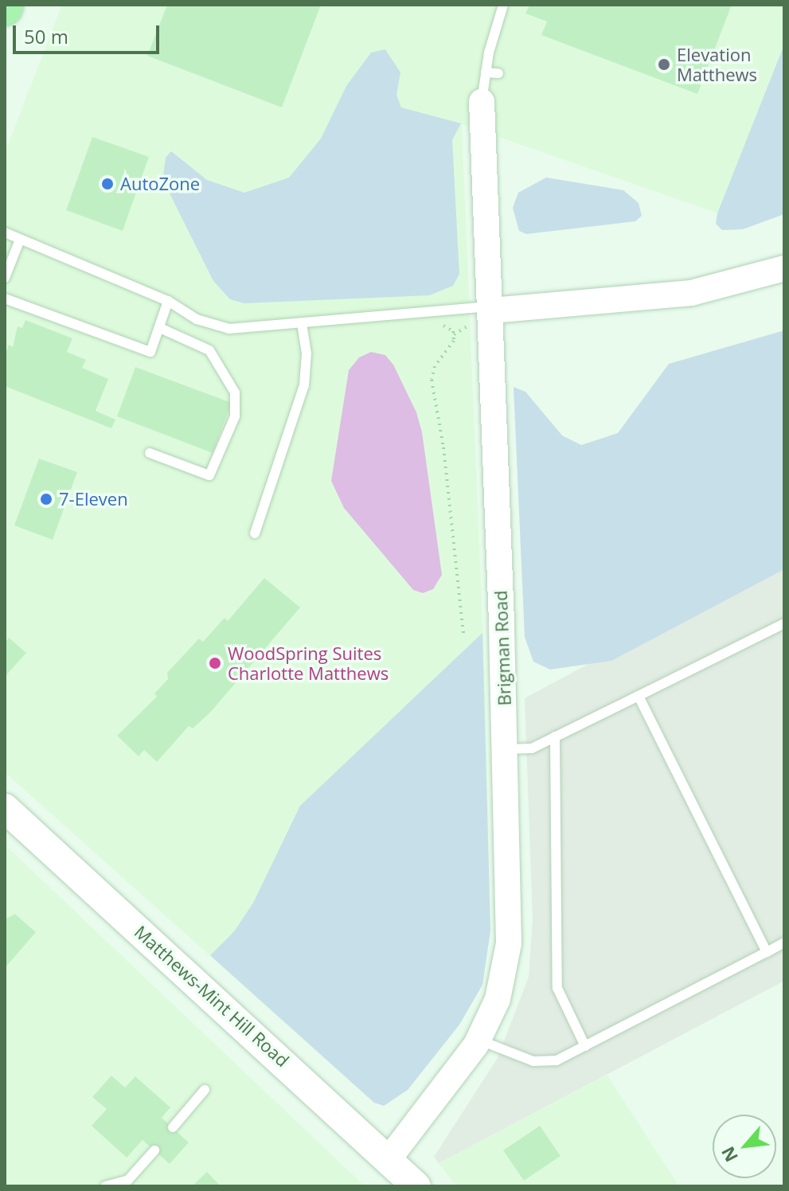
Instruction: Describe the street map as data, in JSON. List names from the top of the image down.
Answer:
{
  "streets": {
    "main road": ["Matthews-Mint Hill Road"],
    "street": ["Brigman Road"]
  },
  "crossings": [
    ["Brigman Road", "Matthews-Mint Hill Road"]
  ],
  "places": [
    "Elevation Matthews",
    "AutoZone",
    "7-Eleven",
    "WoodSpring Suites Charlotte Matthews"
  ],
  "scale_bar": "50 m",
  "north": "bottom left"
}
